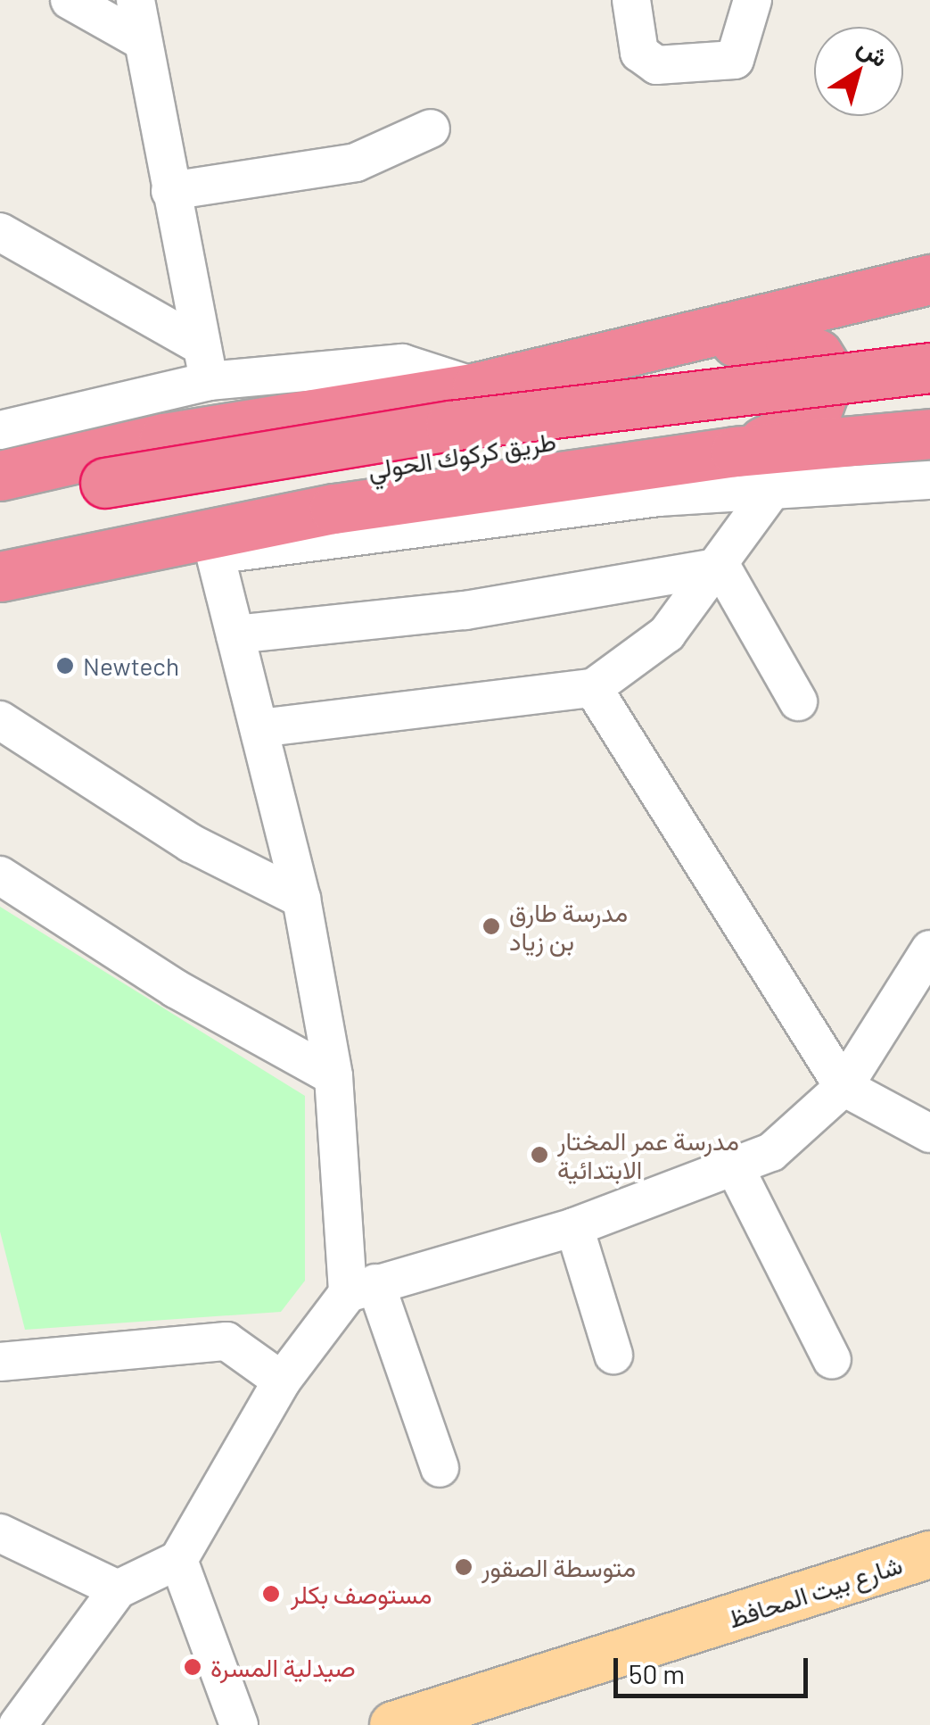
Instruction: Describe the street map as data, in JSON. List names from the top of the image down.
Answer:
{
  "streets": {
    "highway": ["طريق كركوك الحولي"],
    "main road": ["شارع بيت المحافظ"]
  },
  "places": [
    "Newtech",
    "مدرسة طارق بن زياد",
    "مدرسة عمر المختار الابتدائية",
    "متوسطة الصقور",
    "مستوصف بكلر",
    "صيدلية المسرة"
  ],
  "scale_bar": "50 m",
  "north": "top right"
}
